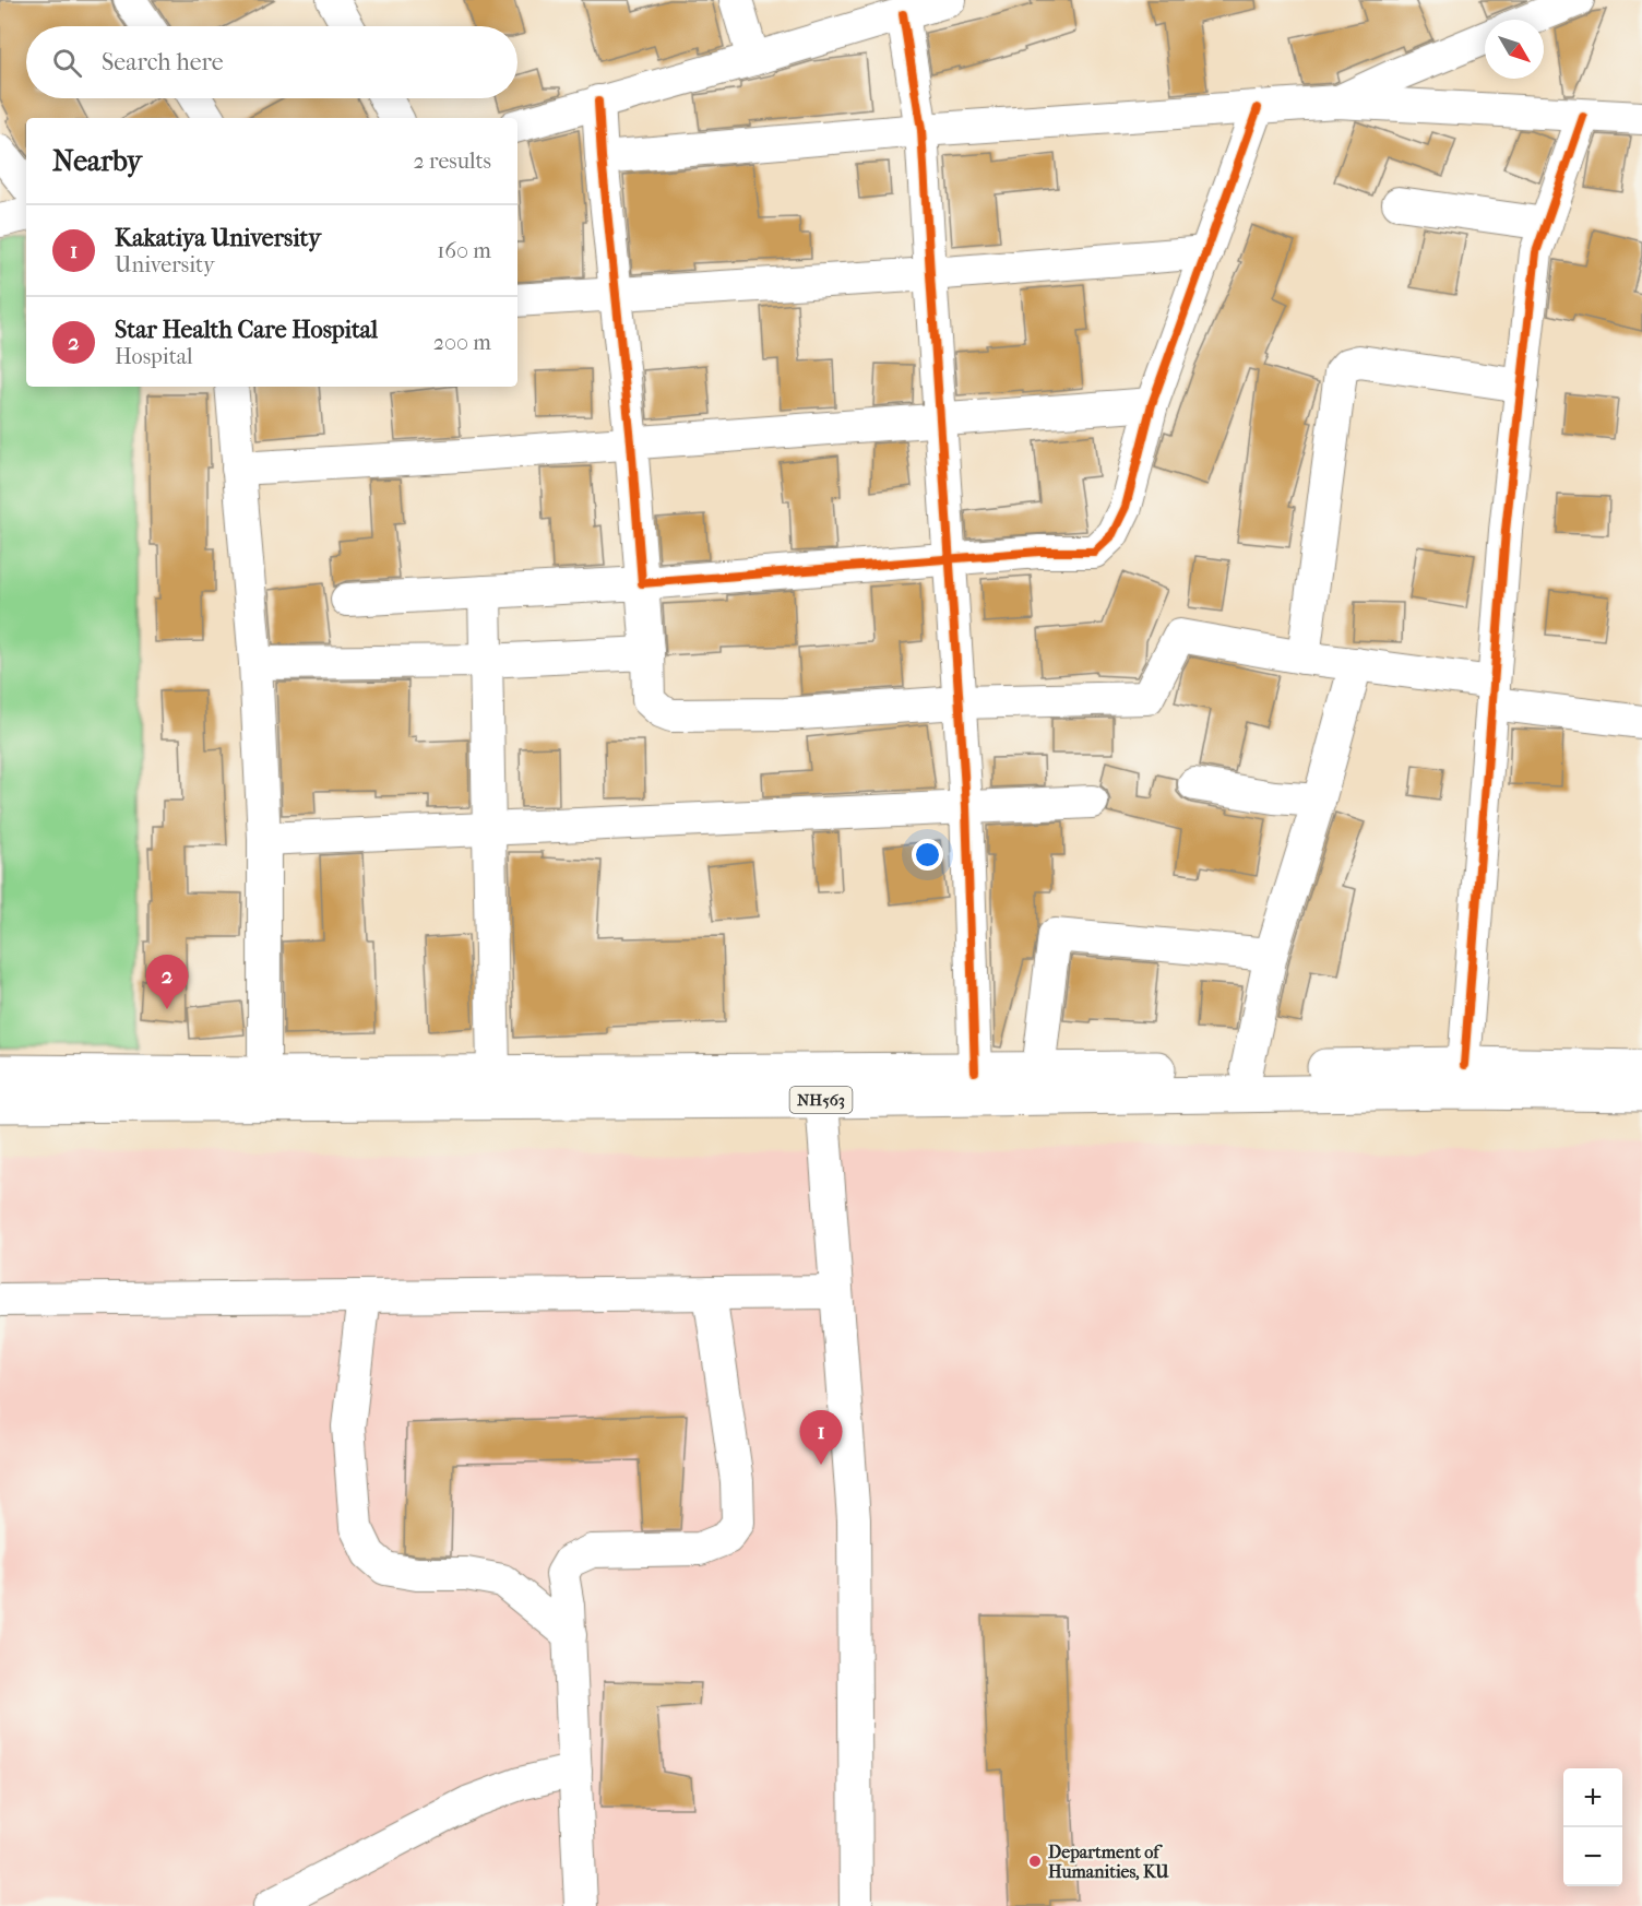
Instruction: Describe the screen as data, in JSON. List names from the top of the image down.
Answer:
{
  "streets": {
    "highway": ["NH563"]
  },
  "places": ["Department of Humanities, KU"],
  "north": "bottom right",
  "page": {
    "search": "Search here",
    "heading": ["Nearby", "2 results"],
    "list": [
      {
        "mark": "1",
        "name": "Kakatiya University",
        "note": "University",
        "value": "160 m"
      },
      {
        "mark": "2",
        "name": "Star Health Care Hospital",
        "note": "Hospital",
        "value": "200 m"
      }
    ],
    "pins": ["2", "1"],
    "map_buttons": ["+", "−"]
  }
}
